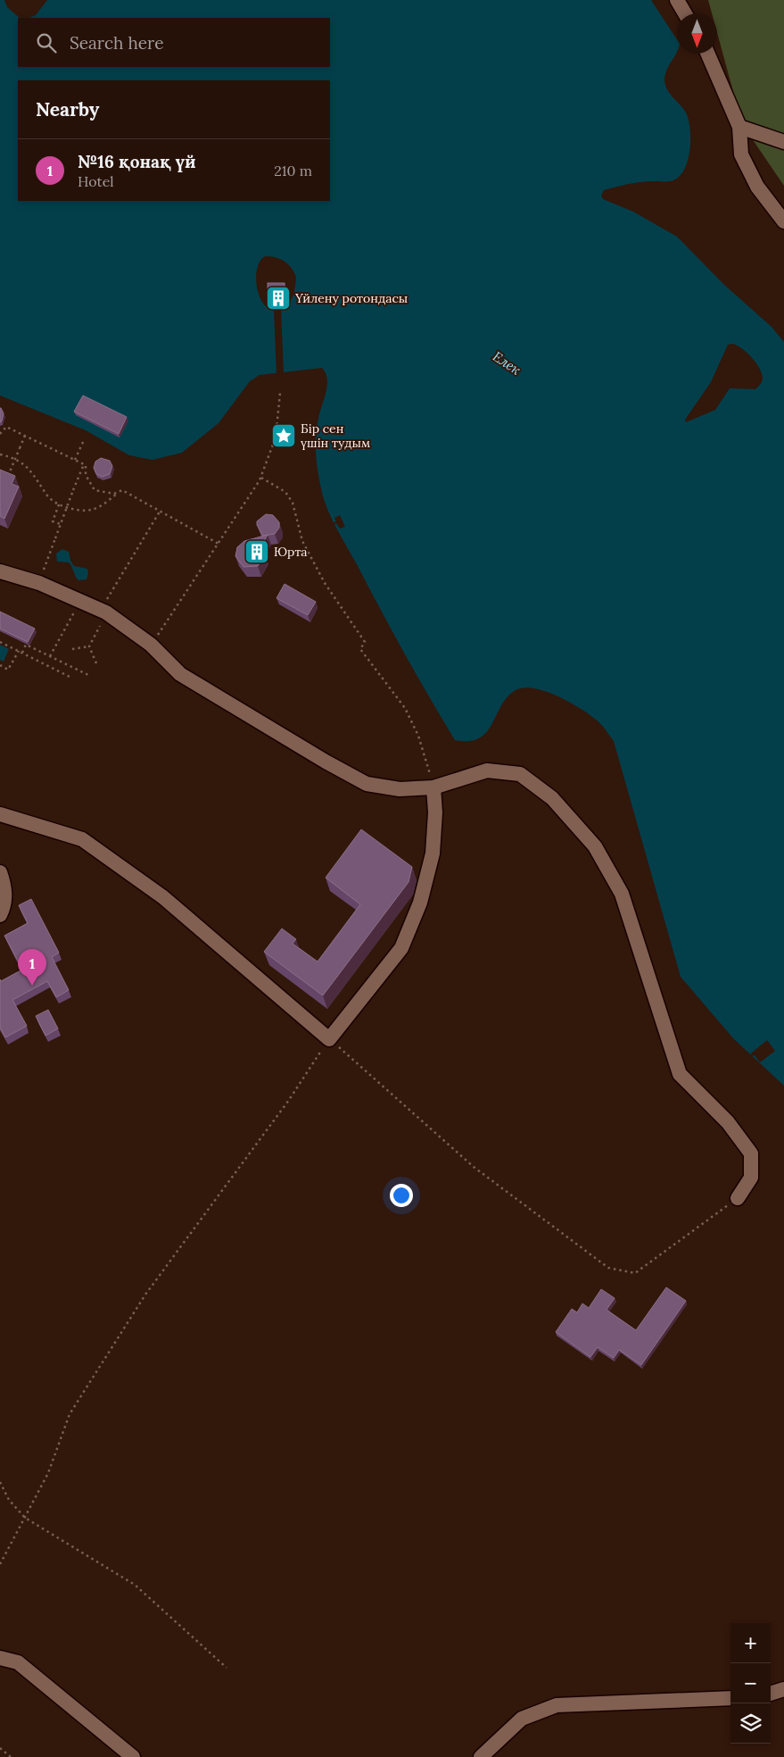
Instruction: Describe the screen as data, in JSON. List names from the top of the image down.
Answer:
{
  "water": ["Елек"],
  "places": {
    "building": ["Үйлену ротондaсы", "Юрта"],
    "place": ["Бір сен үшін тудым"]
  },
  "north": "bottom",
  "page": {
    "search": "Search here",
    "heading": "Nearby",
    "list": [
      {
        "mark": "1",
        "name": "№16 қонақ үй",
        "note": "Hotel",
        "value": "210 m"
      }
    ],
    "pins": "1",
    "map_buttons": ["+", "−"]
  }
}
